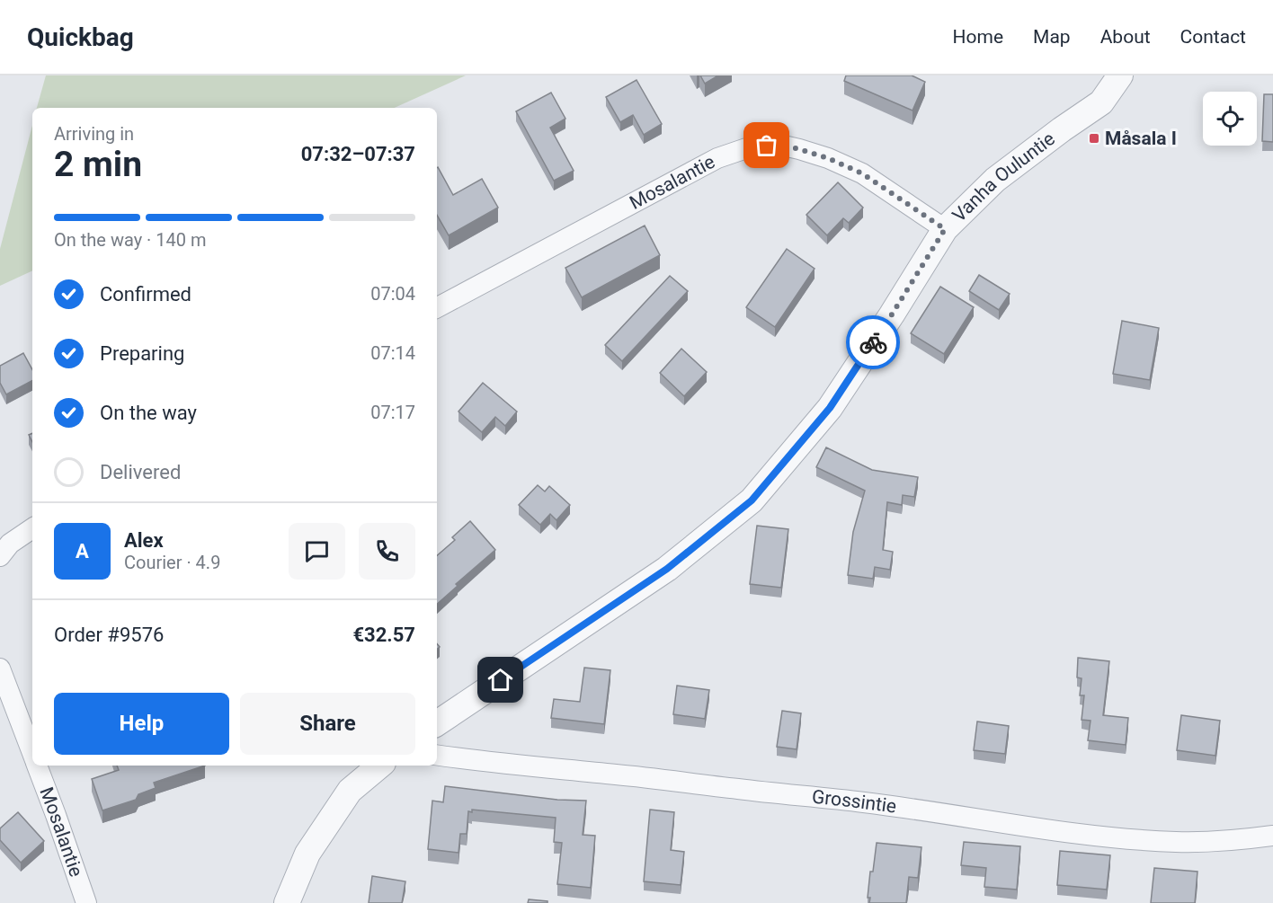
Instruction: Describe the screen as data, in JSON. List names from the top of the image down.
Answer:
{
  "streets": {
    "street": ["Vanha Ouluntie", "Mosalantie", "Grossintie"]
  },
  "crossings": [
    ["Vanha Ouluntie", "Mosalantie"]
  ],
  "places": {
    "transit": ["Måsala I"]
  },
  "page": {
    "header": "Quickbag",
    "nav": [
      "Home",
      "Map",
      "About",
      "Contact"
    ],
    "heading": ["2 min", "Arriving in", "07:32–07:37"],
    "panel": [
      "Alex",
      "Courier · 4.9",
      "Order #9576",
      "€32.57"
    ],
    "bar": "On the way · 140 m",
    "list": [
      ["Confirmed", "07:04"],
      ["Preparing", "07:14"],
      ["On the way", "07:17"],
      "Delivered"
    ],
    "round": "A",
    "buttons": ["Help", "Share"]
  }
}
